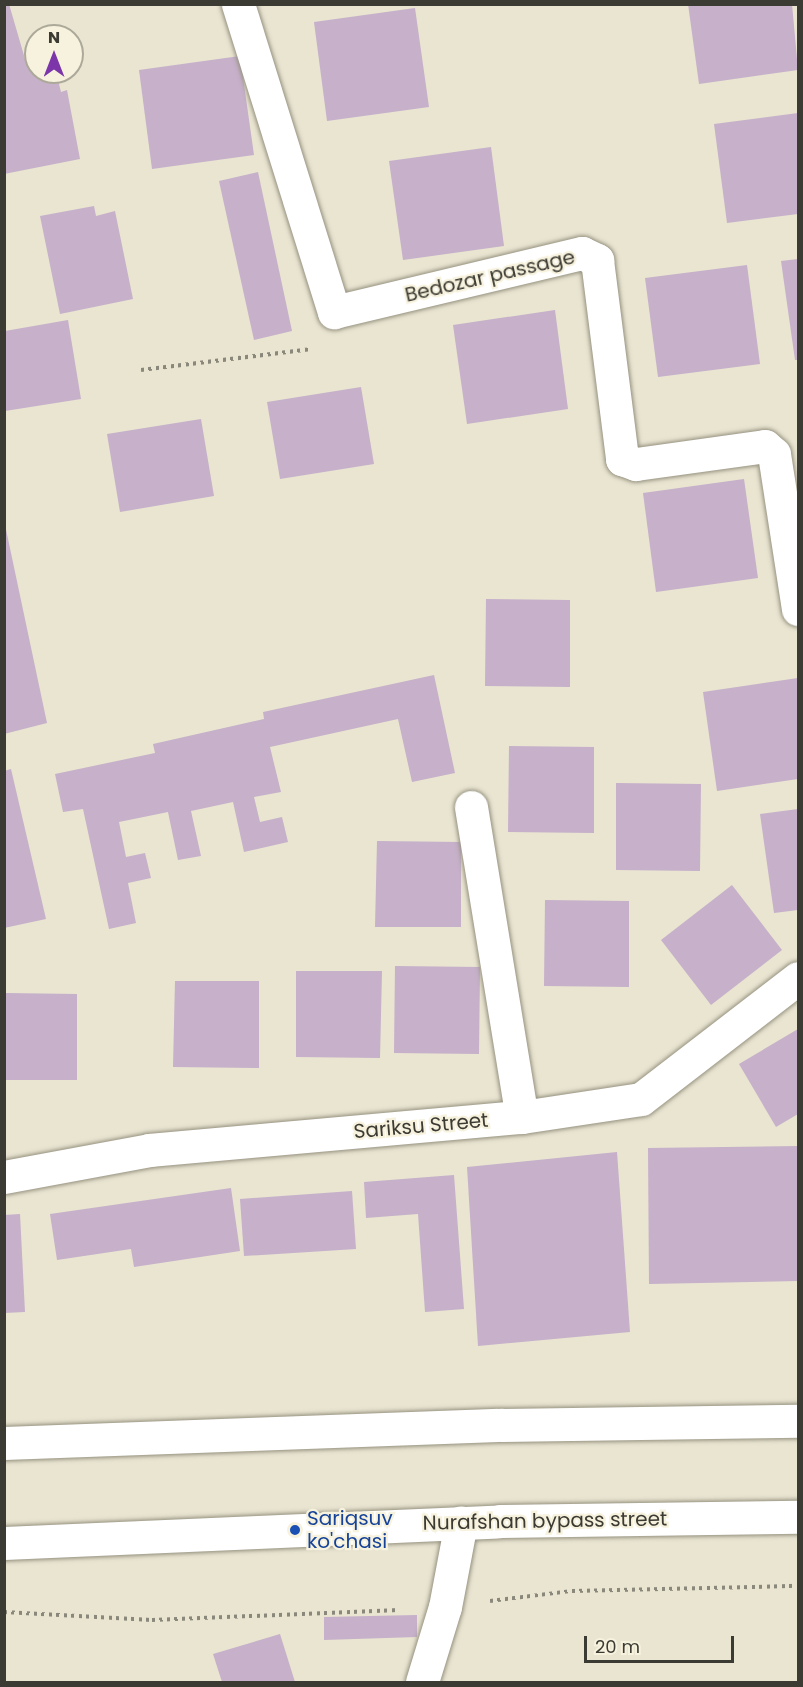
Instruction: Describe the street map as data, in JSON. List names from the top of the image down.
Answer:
{
  "streets": {
    "street": ["Bedozar passage", "Sariksu Street", "Nurafshan bypass street"]
  },
  "places": ["Sariqsuv ko'chasi"],
  "scale_bar": "20 m",
  "north": "top"
}
